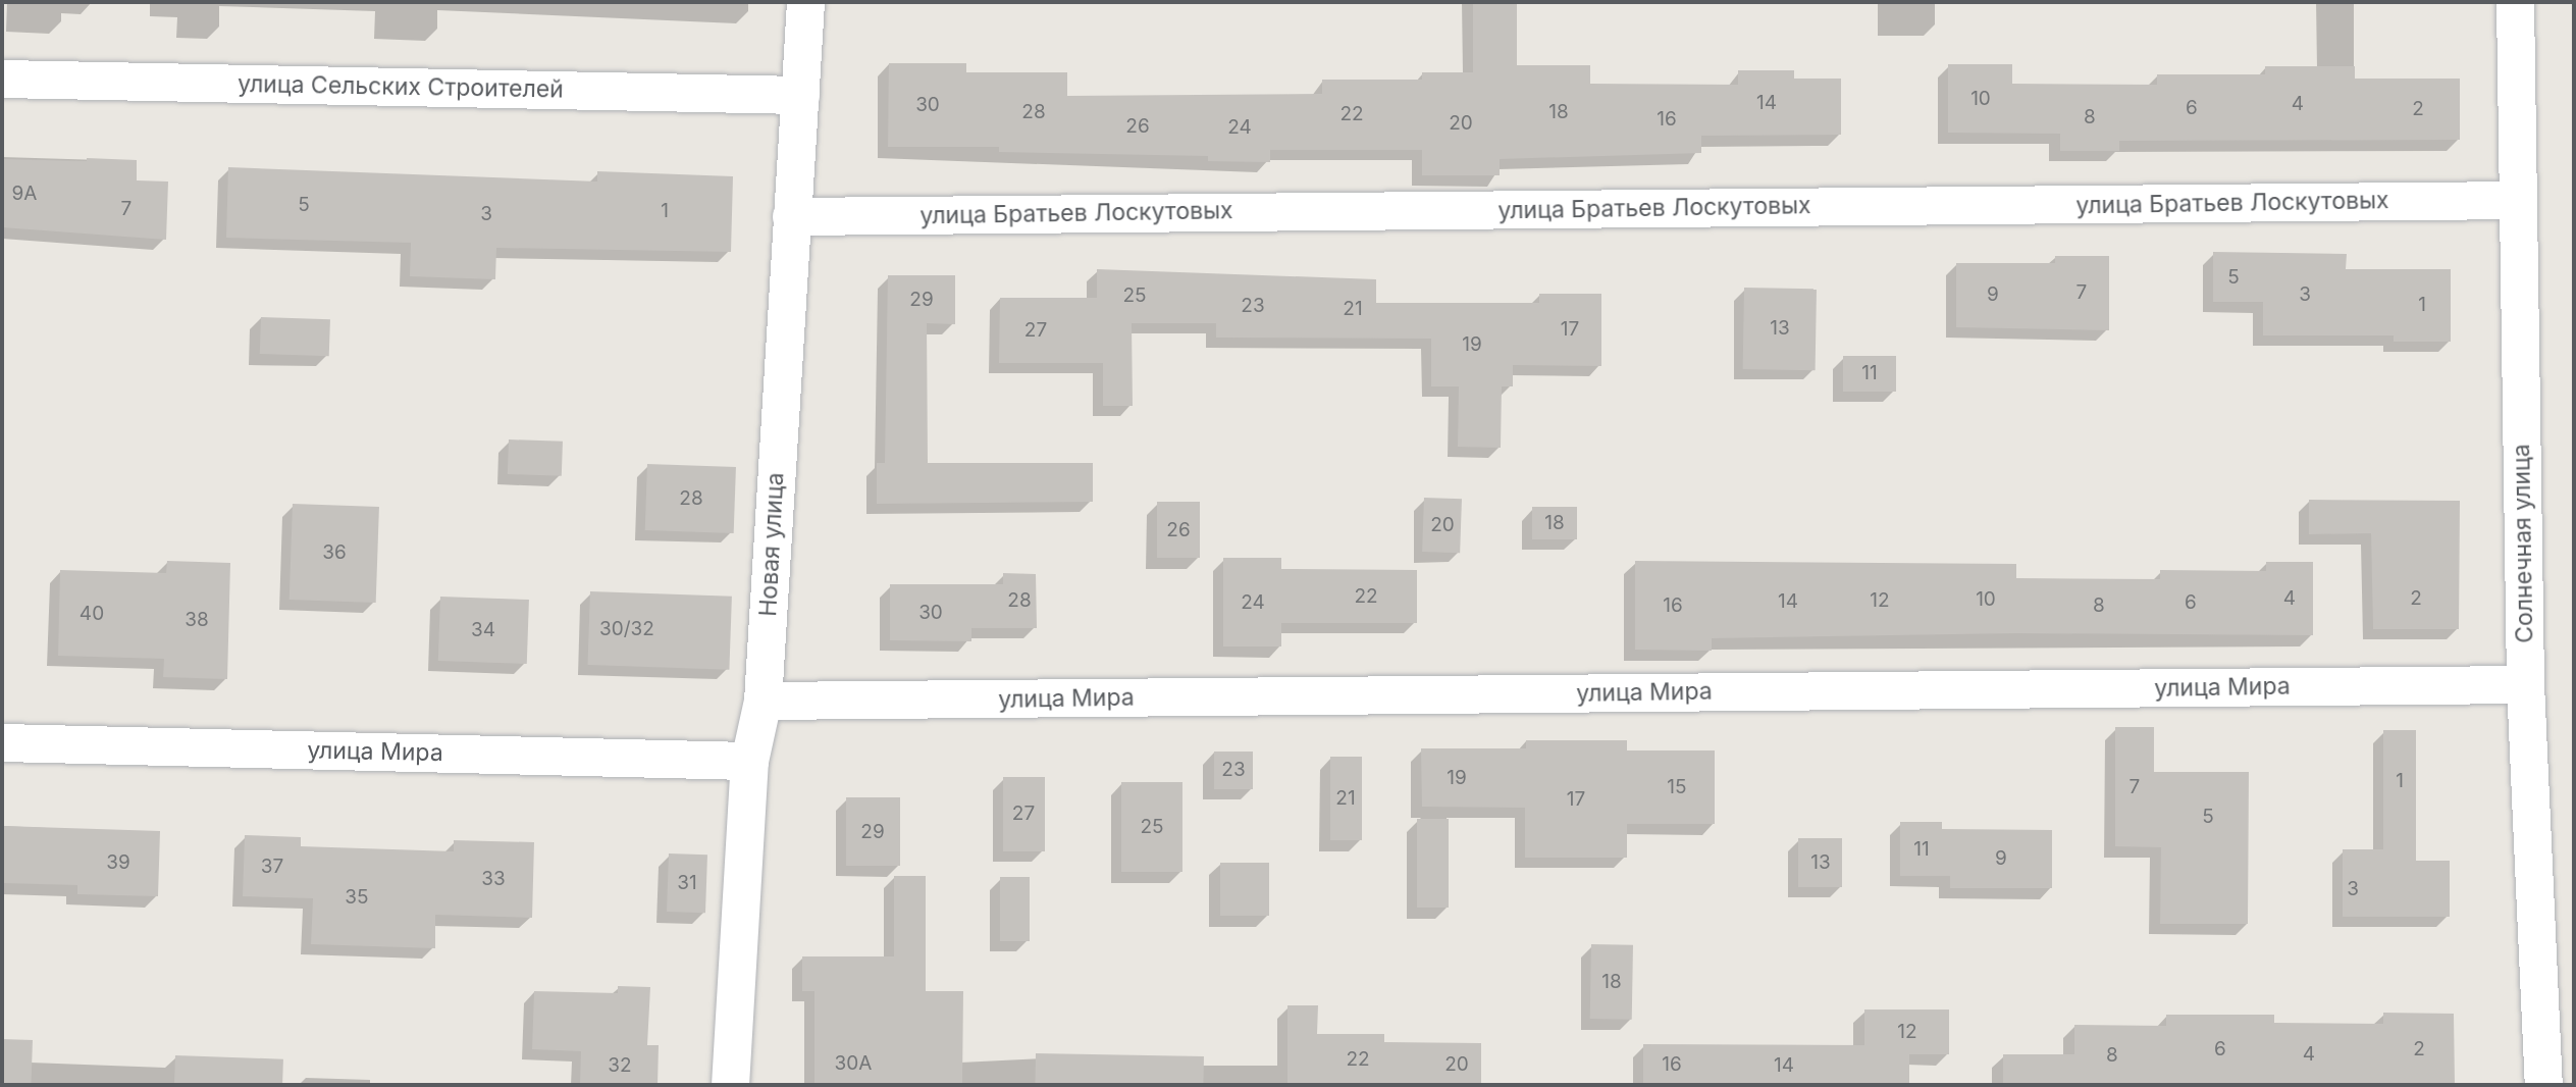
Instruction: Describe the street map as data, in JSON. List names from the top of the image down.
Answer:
{
  "streets": {
    "street": [
      "улица Сельских Строителей",
      "улица Братьев Лоскутовых",
      "Солнечная улица",
      "Новая улица",
      "улица Мира"
    ]
  },
  "crossings": [
    ["улица Сельских Строителей", "Новая улица"],
    ["улица Братьев Лоскутовых", "Солнечная улица"],
    ["улица Братьев Лоскутовых", "Новая улица"],
    ["Солнечная улица", "улица Мира"],
    ["Новая улица", "улица Мира"]
  ],
  "house_numbers": [
    "10",
    "14",
    "4",
    "30",
    "6",
    "2",
    "28",
    "18",
    "22",
    "8",
    "16",
    "20",
    "26",
    "24",
    "9А",
    "5",
    "7",
    "1",
    "3",
    "5",
    "7",
    "9",
    "3",
    "25",
    "29",
    "1",
    "23",
    "21",
    "13",
    "17",
    "27",
    "19",
    "11",
    "28",
    "18",
    "20",
    "26",
    "36",
    "22",
    "4",
    "2",
    "10",
    "28",
    "12",
    "14",
    "24",
    "6",
    "16",
    "8",
    "30",
    "40",
    "38",
    "30/32",
    "34",
    "23",
    "19",
    "1",
    "15",
    "7",
    "21",
    "17",
    "27",
    "5",
    "25",
    "29",
    "11",
    "9",
    "39",
    "13",
    "37",
    "33",
    "31",
    "3",
    "35",
    "18",
    "12",
    "6",
    "2",
    "4",
    "8",
    "22",
    "30А",
    "20",
    "16",
    "32",
    "14"
  ]
}
